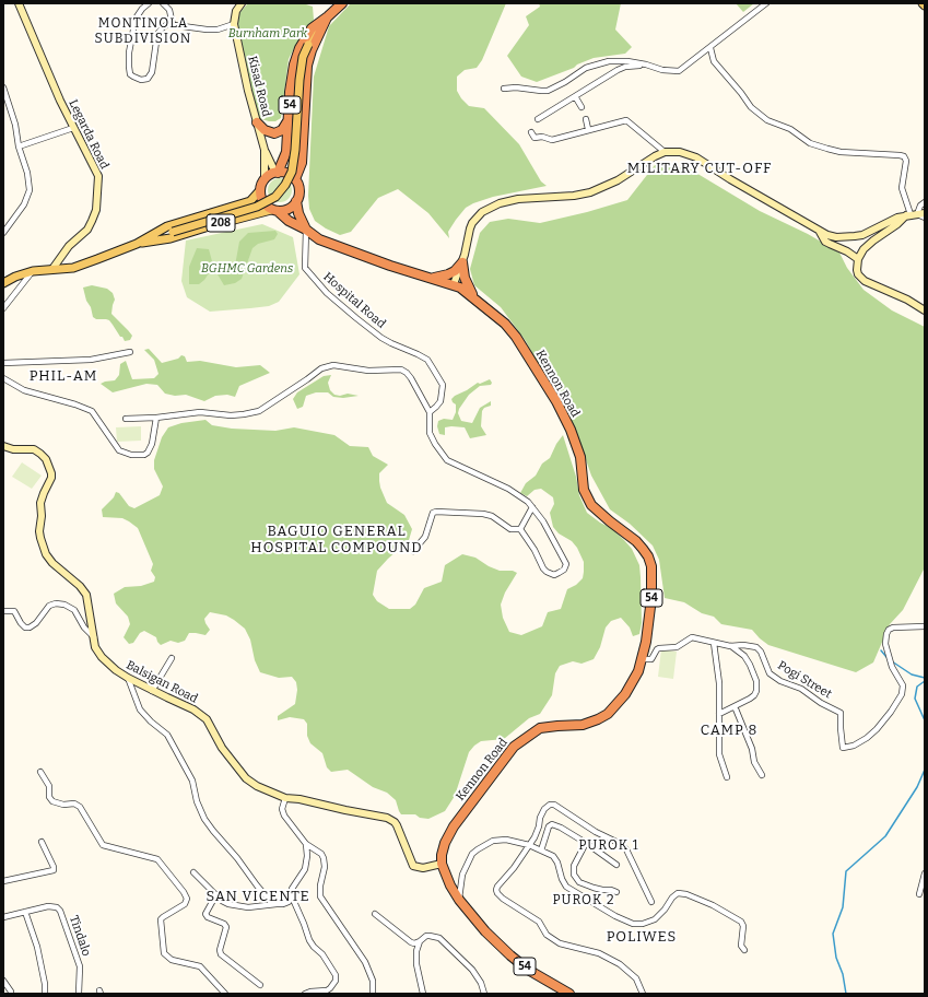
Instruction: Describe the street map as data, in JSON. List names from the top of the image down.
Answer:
{
  "streets": {
    "highway": ["54", "Kennon Road"],
    "main road": [
      "Kisad Road",
      "Legarda Road",
      "208",
      "Balsigan Road"
    ],
    "street": ["Hospital Road", "Pogi Street", "Tindalo"]
  },
  "crossings": [
    ["Kisad Road", "54"],
    ["Kisad Road", "208"],
    ["Kisad Road", "Kennon Road"],
    ["54", "208"],
    ["54", "Hospital Road"],
    ["54", "Kennon Road"],
    ["54", "Balsigan Road"],
    ["Legarda Road", "208"],
    ["208", "Kennon Road"],
    ["Hospital Road", "Kennon Road"],
    ["Kennon Road", "Pogi Street"],
    ["Kennon Road", "Balsigan Road"]
  ],
  "districts": [
    "MONTINOLA SUBDIVISION",
    "MILITARY CUT-OFF",
    "PHIL-AM",
    "BAGUIO GENERAL HOSPITAL COMPOUND",
    "CAMP 8",
    "PUROK 1",
    "SAN VICENTE",
    "PUROK 2",
    "POLIWES"
  ],
  "parks": ["Burnham Park", "BGHMC Gardens"]
}
